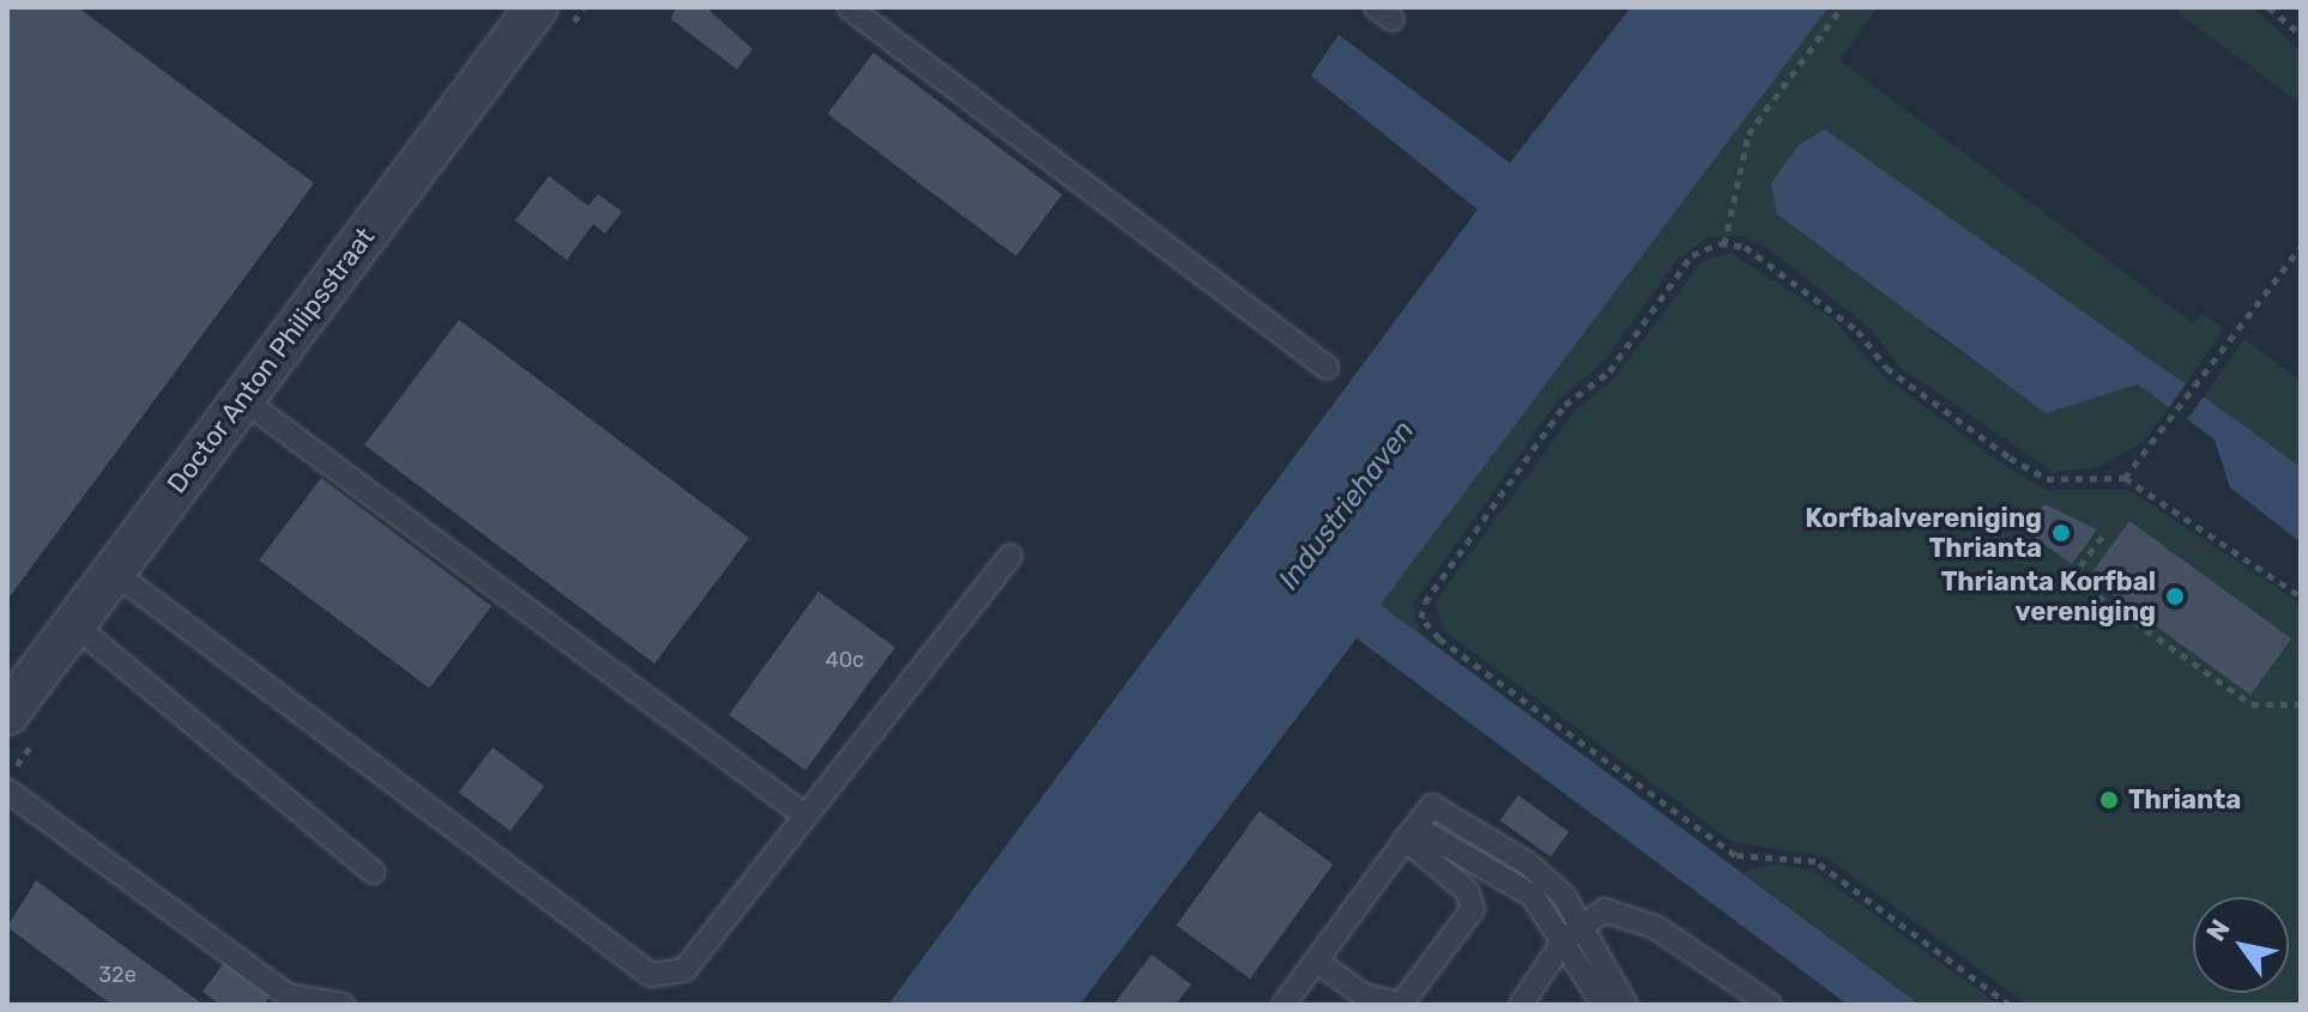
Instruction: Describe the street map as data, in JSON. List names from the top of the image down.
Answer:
{
  "streets": {
    "street": ["Doctor Anton Philipsstraat"]
  },
  "water": ["Industriehaven"],
  "places": ["Korfbalvereniging Thrianta", "Thrianta Korfbal vereniging", "Thrianta"],
  "house_numbers": ["40c", "32e"],
  "north": "top left"
}
